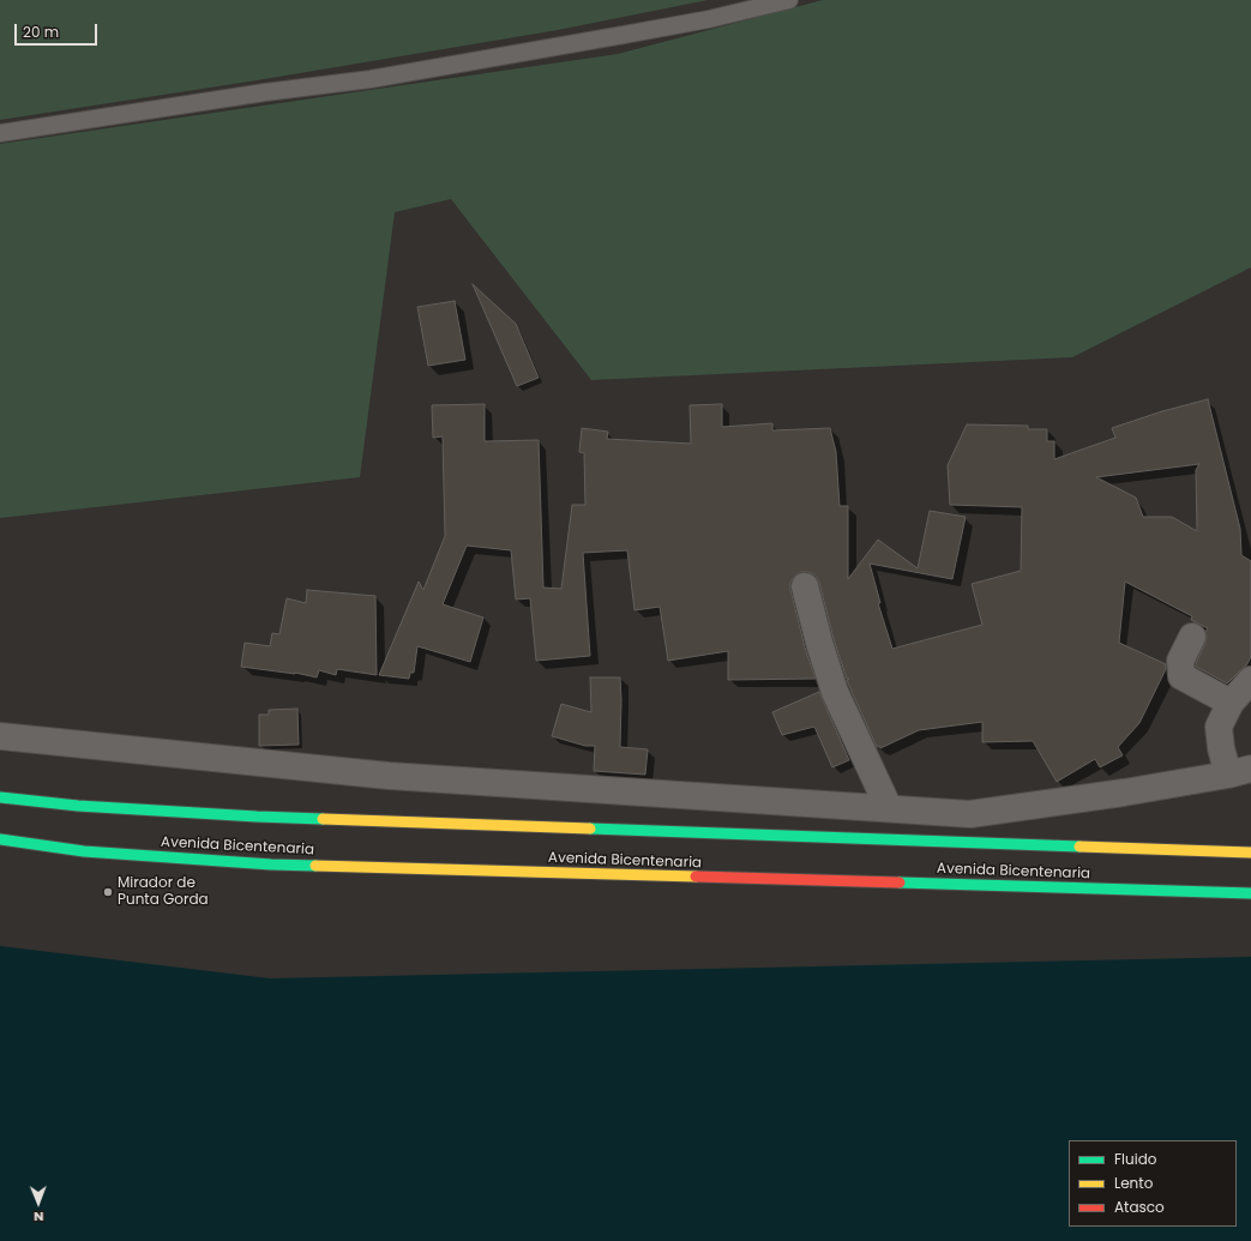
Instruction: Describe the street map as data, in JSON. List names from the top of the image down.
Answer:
{
  "streets": {
    "street": ["Avenida Bicentenaria"]
  },
  "places": ["Mirador de Punta Gorda"],
  "legend": ["Fluido", "Lento", "Atasco"],
  "scale_bar": "20 m",
  "north": "bottom"
}
